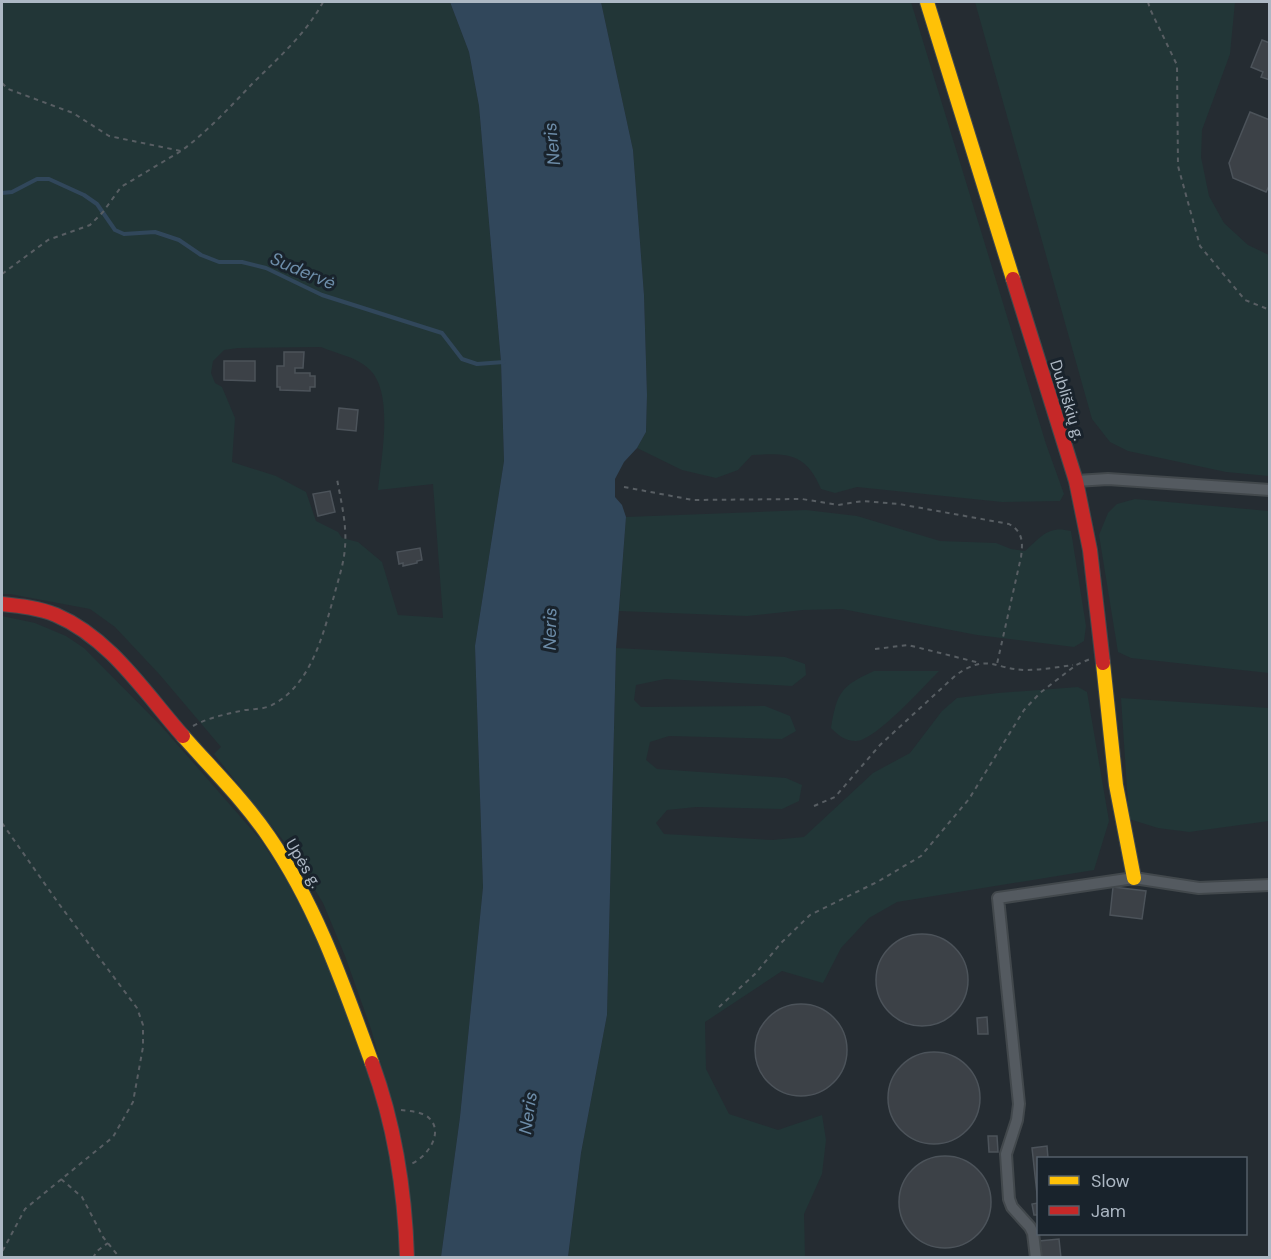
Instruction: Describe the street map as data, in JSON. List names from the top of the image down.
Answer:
{
  "streets": {
    "street": ["Dubliškių g.", "Upės g."]
  },
  "water": ["Neris", "Sudervė"],
  "legend": ["Slow", "Jam"]
}
